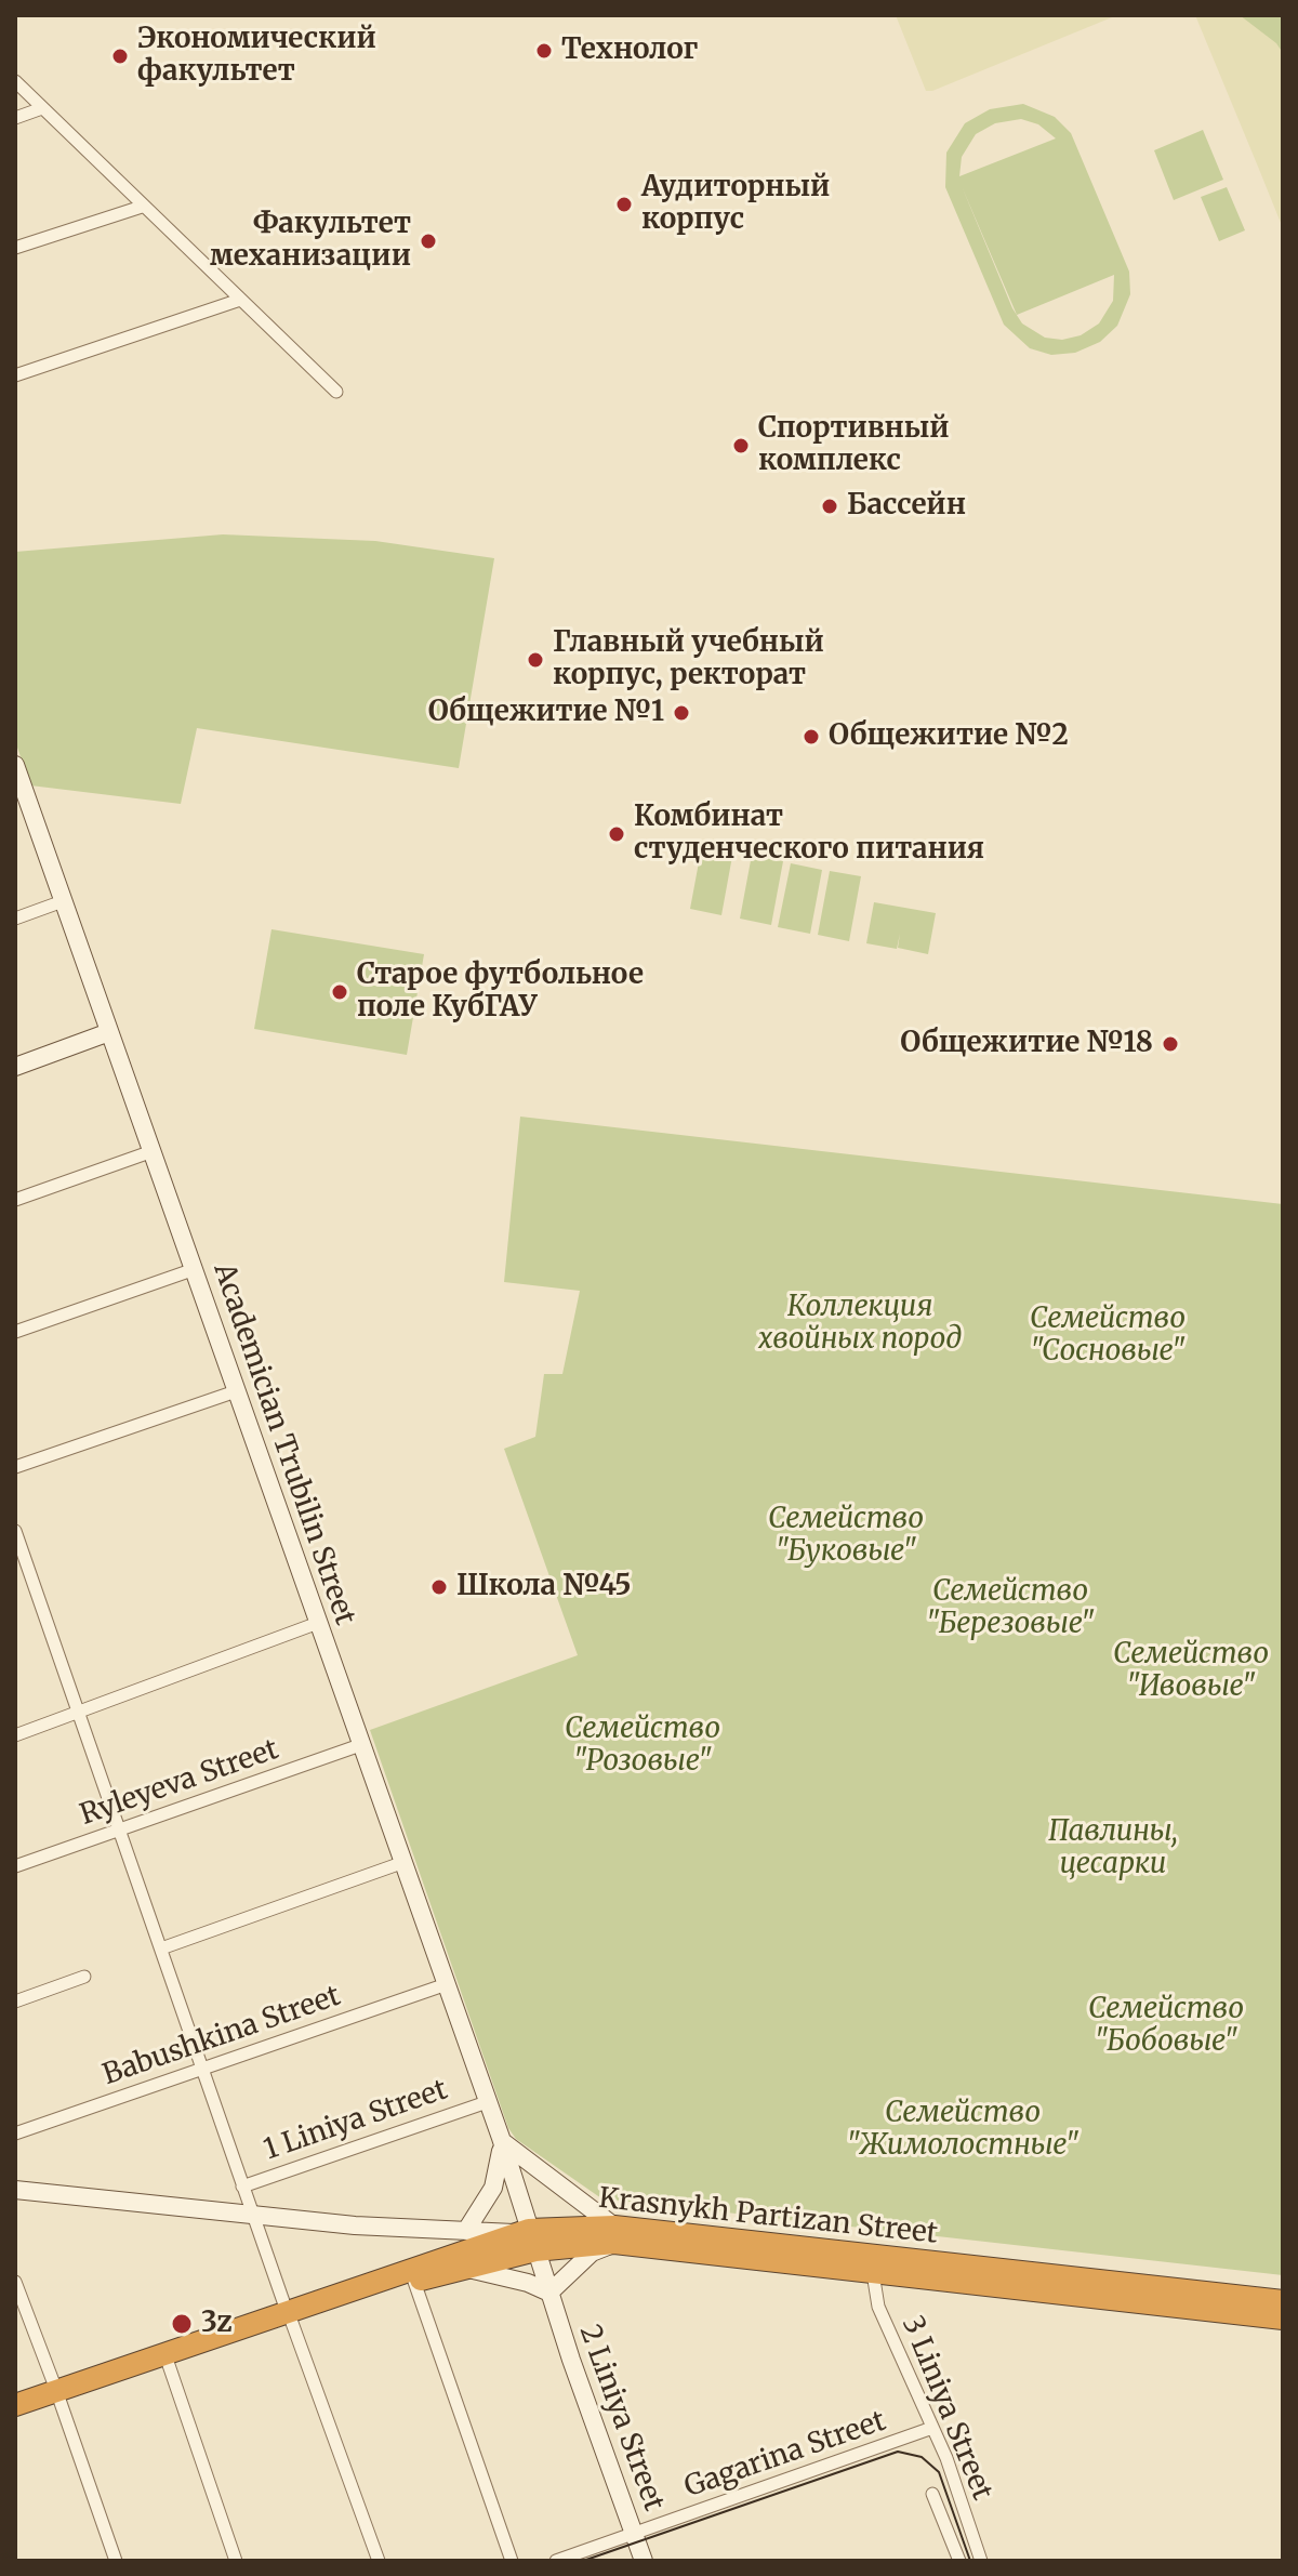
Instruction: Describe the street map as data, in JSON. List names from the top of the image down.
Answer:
{
  "streets": {
    "highway": ["Krasnykh Partizan Street"],
    "main road": ["Academician Trubilin Street", "2 Liniya Street"],
    "street": [
      "Ryleyeva Street",
      "Babushkina Street",
      "1 Liniya Street",
      "3 Liniya Street",
      "Gagarina Street"
    ]
  },
  "crossings": [
    ["Academician Trubilin Street", "Ryleyeva Street"],
    ["Academician Trubilin Street", "Babushkina Street"],
    ["Academician Trubilin Street", "1 Liniya Street"],
    ["Academician Trubilin Street", "Krasnykh Partizan Street"],
    ["Academician Trubilin Street", "2 Liniya Street"],
    ["Ryleyeva Street", "1 Liniya Street"],
    ["Babushkina Street", "1 Liniya Street"],
    ["1 Liniya Street", "Krasnykh Partizan Street"],
    ["Krasnykh Partizan Street", "3 Liniya Street"],
    ["Krasnykh Partizan Street", "2 Liniya Street"],
    ["3 Liniya Street", "Gagarina Street"],
    ["2 Liniya Street", "Gagarina Street"]
  ],
  "parks": [
    "Коллекция хвойных пород",
    "Семейство \"Сосновые\"",
    "Семейство \"Буковые\"",
    "Семейство \"Березовые\"",
    "Семейство \"Ивовые\"",
    "Семейство \"Розовые\"",
    "Павлины, цесарки",
    "Семейство \"Бобовые\"",
    "Семейство \"Жимолостные\""
  ],
  "places": [
    "Технолог",
    "Экономический факультет",
    "Аудиторный корпус",
    "Факультет механизации",
    "Спортивный комплекс",
    "Бассейн",
    "Главный учебный корпус, ректорат",
    "Общежитие №1",
    "Общежитие №2",
    "Комбинат студенческого питания",
    "Старое футбольное поле КубГАУ",
    "Общежитие №18",
    "Школа №45",
    "3z"
  ]
}
